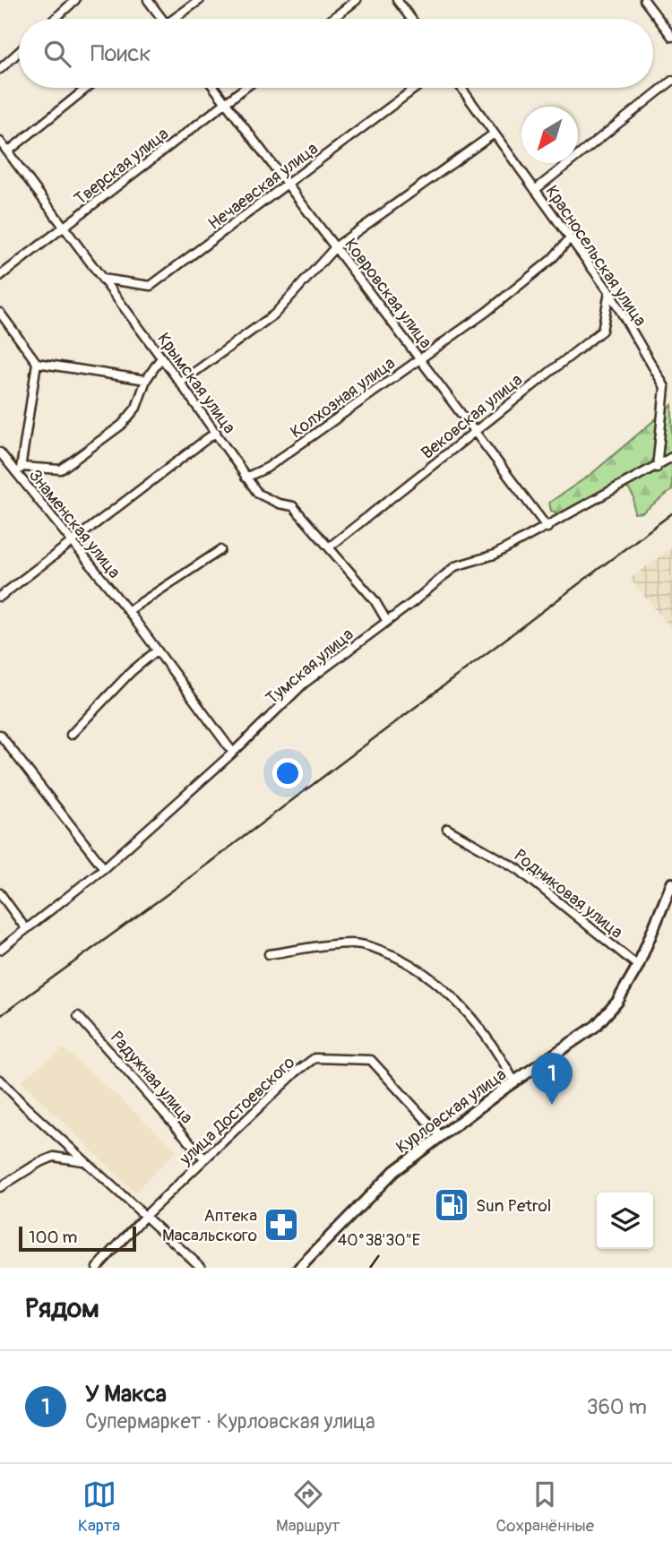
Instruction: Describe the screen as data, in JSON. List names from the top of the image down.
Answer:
{
  "streets": {
    "main road": ["Курловская улица"],
    "street": [
      "Тверская улица",
      "Нечаевская улица",
      "Красносельская улица",
      "Ковровская улица",
      "Крымская улица",
      "Колхозная улица",
      "Вековская улица",
      "Знаменская улица",
      "Тумская улица",
      "Родниковая улица",
      "Радужная улица",
      "улица Достоевского"
    ]
  },
  "crossings": [
    ["Тверская улица", "Ковровская улица"],
    ["Тверская улица", "Крымская улица"],
    ["Нечаевская улица", "Ковровская улица"],
    ["Нечаевская улица", "Крымская улица"],
    ["Красносельская улица", "Колхозная улица"],
    ["Красносельская улица", "Вековская улица"],
    ["Красносельская улица", "Тумская улица"],
    ["Ковровская улица", "Колхозная улица"],
    ["Ковровская улица", "Вековская улица"],
    ["Ковровская улица", "Тумская улица"],
    ["Крымская улица", "Колхозная улица"],
    ["Крымская улица", "Вековская улица"],
    ["Крымская улица", "Тумская улица"],
    ["Знаменская улица", "Тумская улица"],
    ["Родниковая улица", "Курловская улица"],
    ["Радужная улица", "улица Достоевского"],
    ["улица Достоевского", "Курловская улица"]
  ],
  "places": {
    "fuel station": ["Sun Petrol"],
    "pharmacy": ["Аптека Масальского"]
  },
  "scale_bar": "100 m",
  "north": "bottom left",
  "page": {
    "search": "Поиск",
    "pins": "1",
    "scale": "100 m",
    "heading": "Рядом",
    "list": [
      {
        "mark": "1",
        "name": "У Макса",
        "note": "Супермаркет · Курловская улица",
        "value": "360 m"
      }
    ],
    "nav": ["Карта", "Маршрут", "Сохранённые"]
  },
  "coordinates": ["40°38'30\"E"]
}
